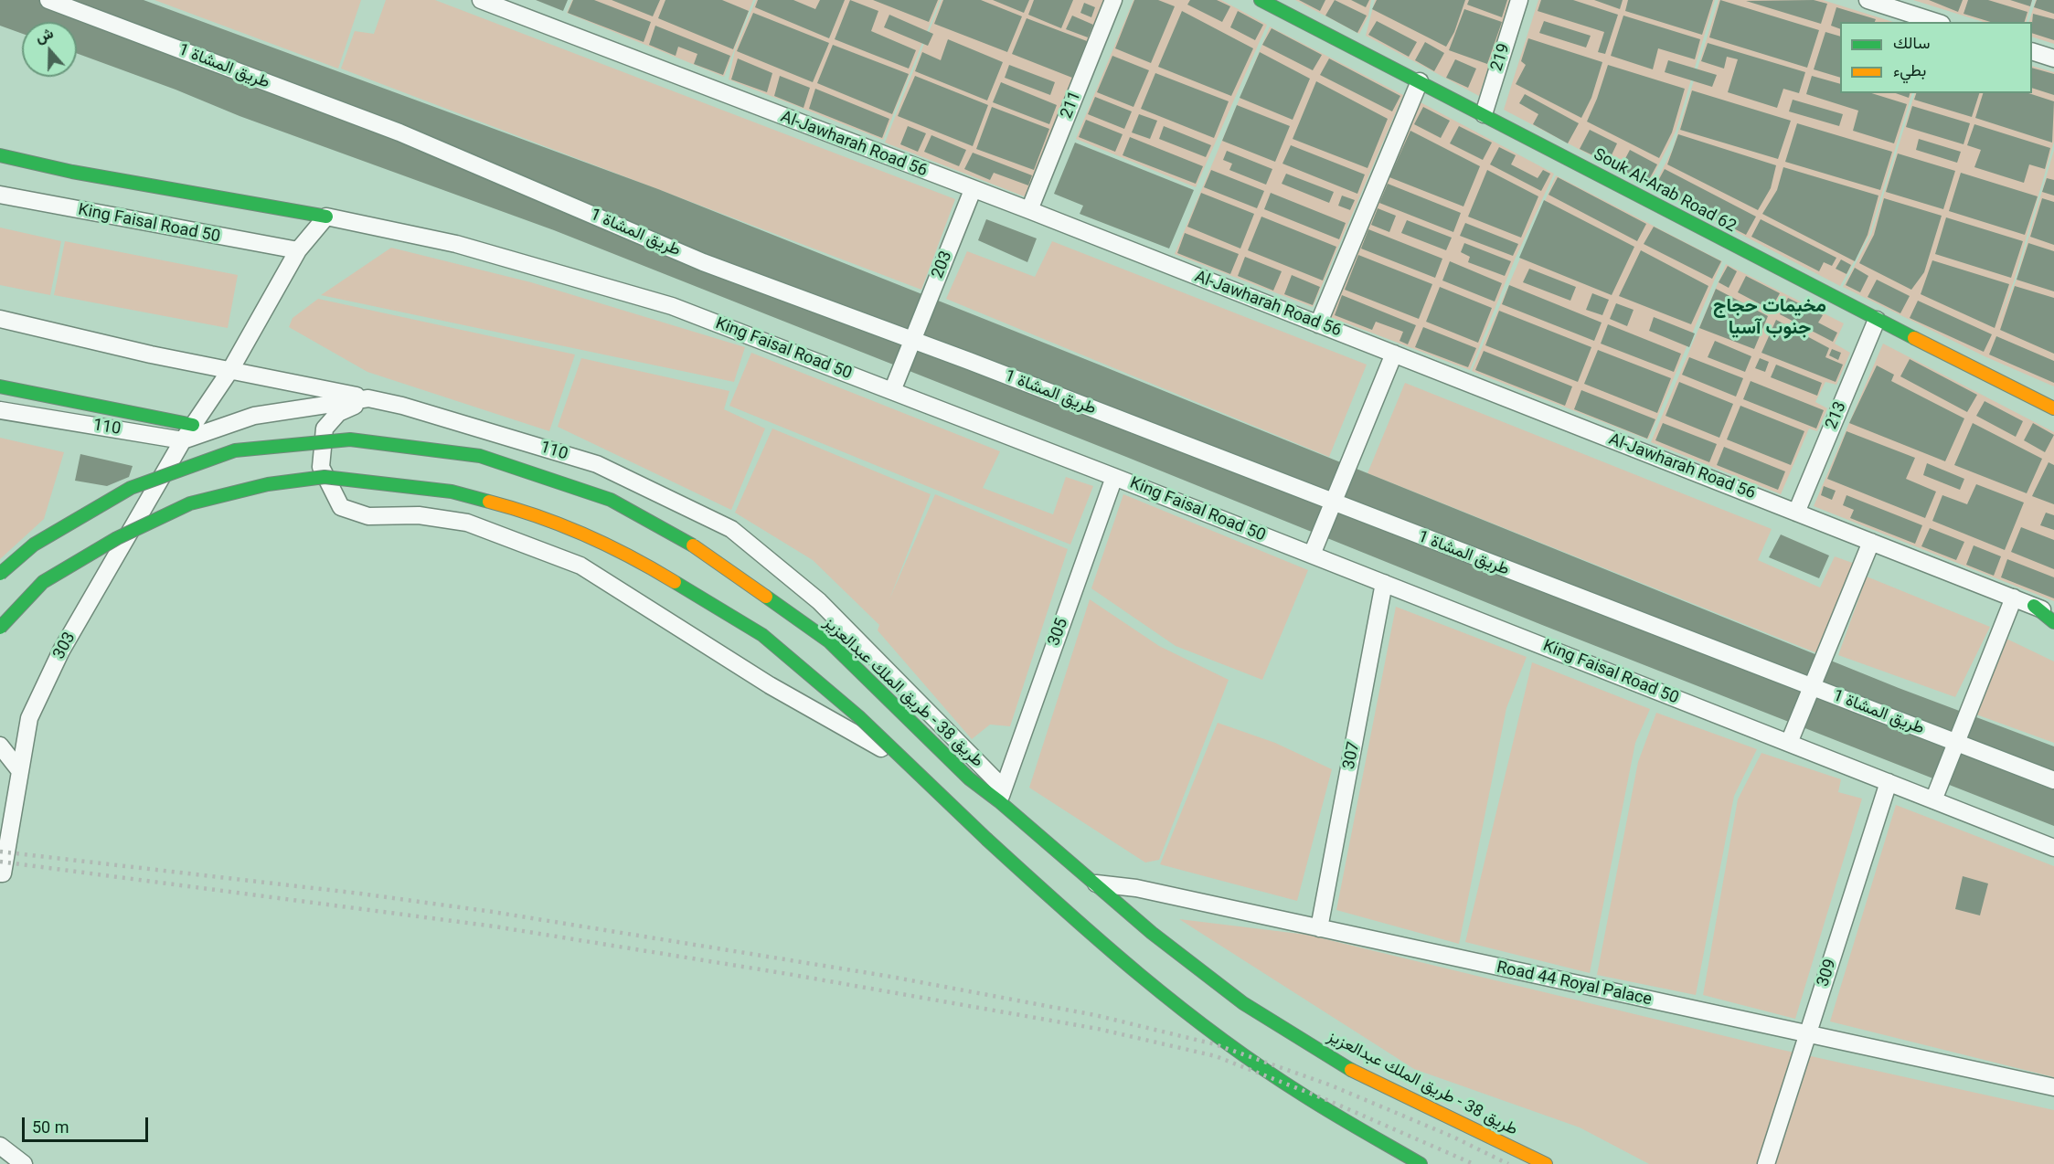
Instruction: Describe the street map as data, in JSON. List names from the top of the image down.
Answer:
{
  "streets": {
    "main road": ["Souk Al-Arab Road 62", "طريق 38 - طريق الملك عبدالعزيز"],
    "street": [
      "219",
      "طريق المشاة 1",
      "211",
      "Al-Jawharah Road 56",
      "King Faisal Road 50",
      "203",
      "213",
      "110",
      "305",
      "303",
      "307",
      "309",
      "Road 44 Royal Palace"
    ]
  },
  "crossings": [
    ["219", "Souk Al-Arab Road 62"],
    ["طريق المشاة 1", "203"],
    ["211", "Al-Jawharah Road 56"],
    ["Al-Jawharah Road 56", "203"],
    ["Al-Jawharah Road 56", "213"],
    ["Souk Al-Arab Road 62", "213"],
    ["King Faisal Road 50", "203"],
    ["King Faisal Road 50", "305"],
    ["King Faisal Road 50", "303"],
    ["King Faisal Road 50", "307"],
    ["King Faisal Road 50", "309"],
    ["110", "305"],
    ["110", "303"],
    ["110", "طريق 38 - طريق الملك عبدالعزيز"],
    ["305", "طريق 38 - طريق الملك عبدالعزيز"],
    ["طريق 38 - طريق الملك عبدالعزيز", "Road 44 Royal Palace"],
    ["307", "Road 44 Royal Palace"],
    ["309", "Road 44 Royal Palace"]
  ],
  "districts": ["مخيمات حجاج جنوب آسيا"],
  "legend": ["سالك", "بطيء"],
  "scale_bar": "50 m",
  "north": "top"
}
